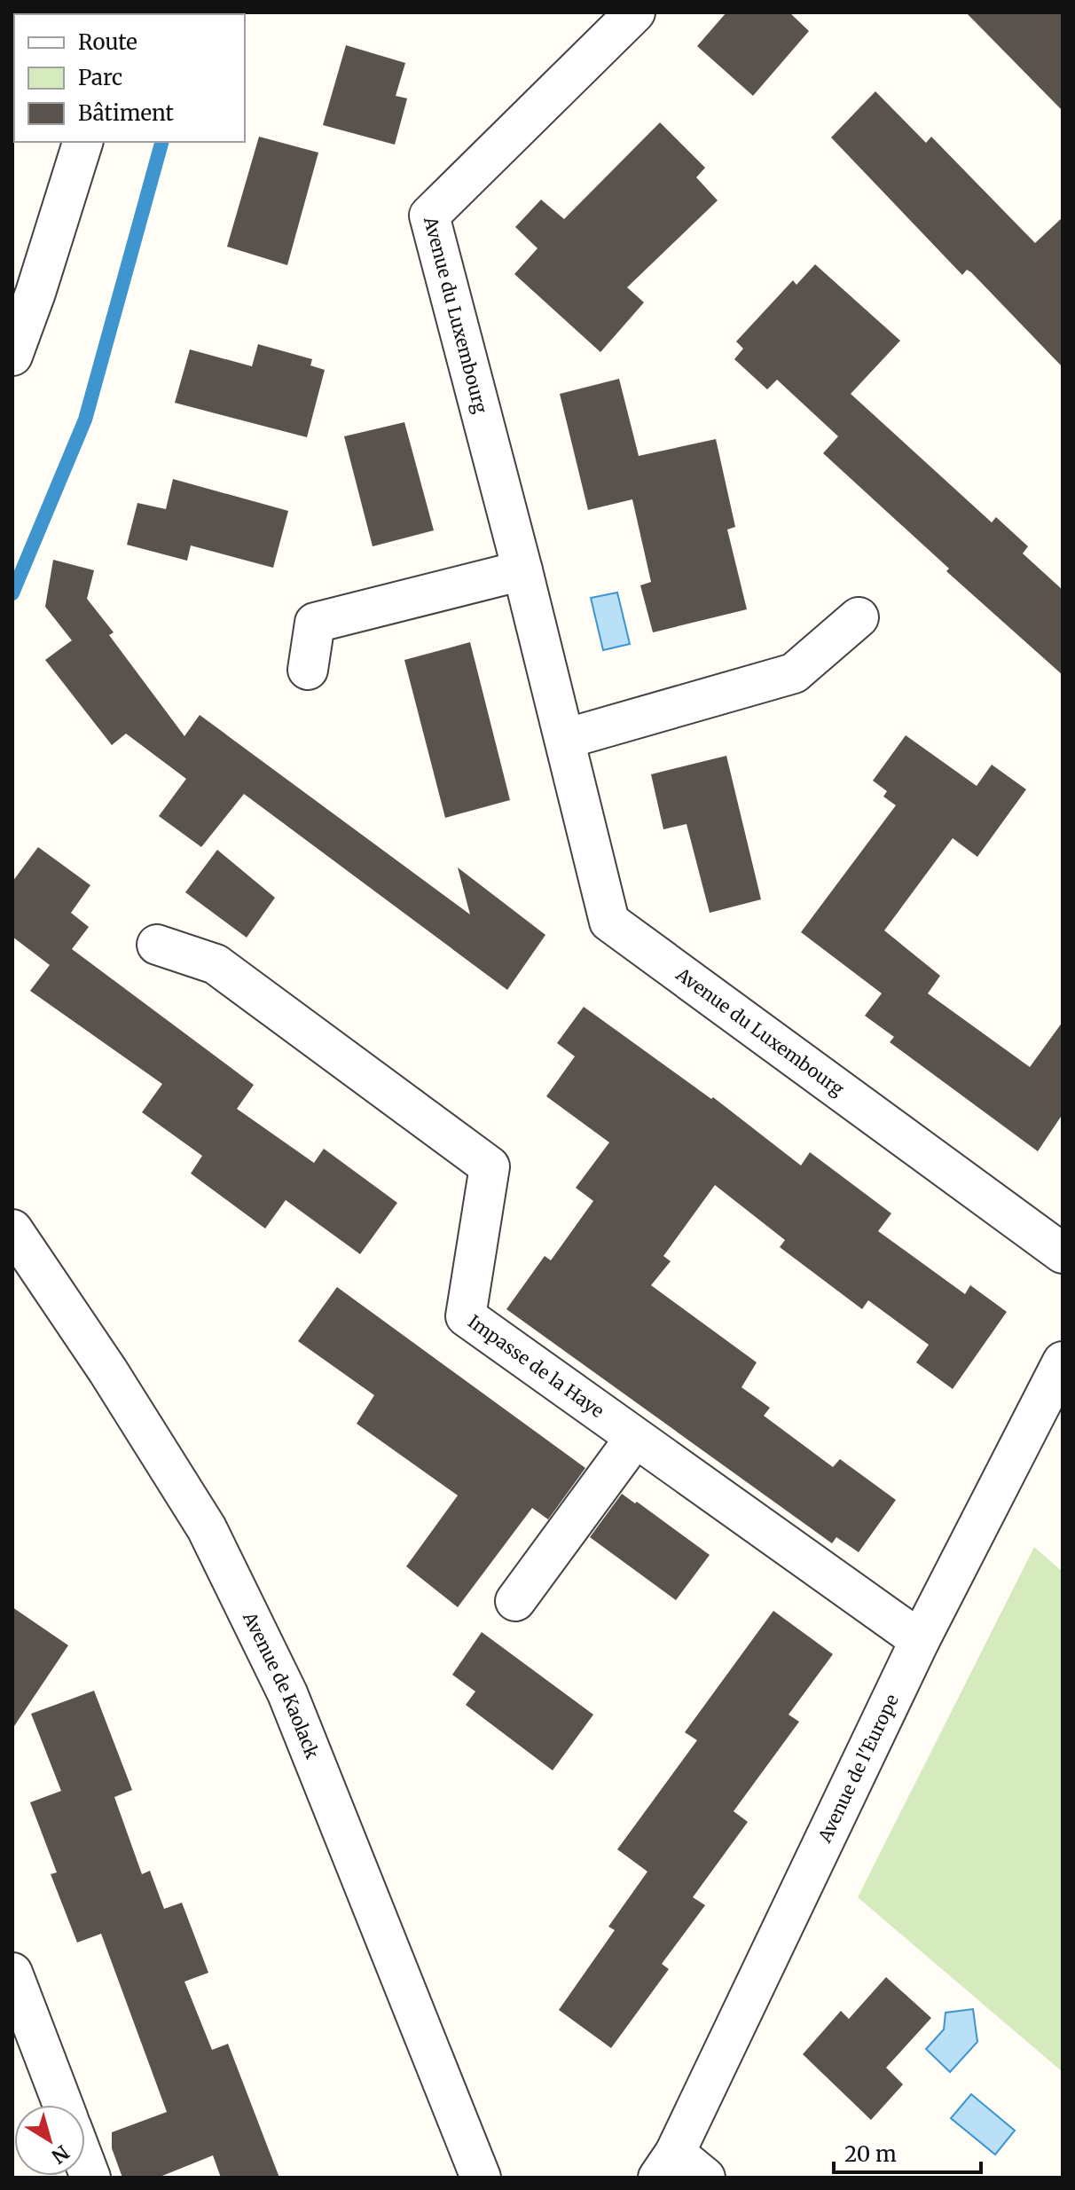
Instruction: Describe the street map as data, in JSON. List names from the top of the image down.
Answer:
{
  "streets": {
    "street": [
      "Avenue du Luxembourg",
      "Impasse de la Haye",
      "Avenue de Kaolack",
      "Avenue de l'Europe"
    ]
  },
  "crossings": [
    ["Impasse de la Haye", "Avenue de l'Europe"]
  ],
  "legend": ["Route", "Parc", "Bâtiment"],
  "scale_bar": "20 m",
  "north": "bottom right"
}
